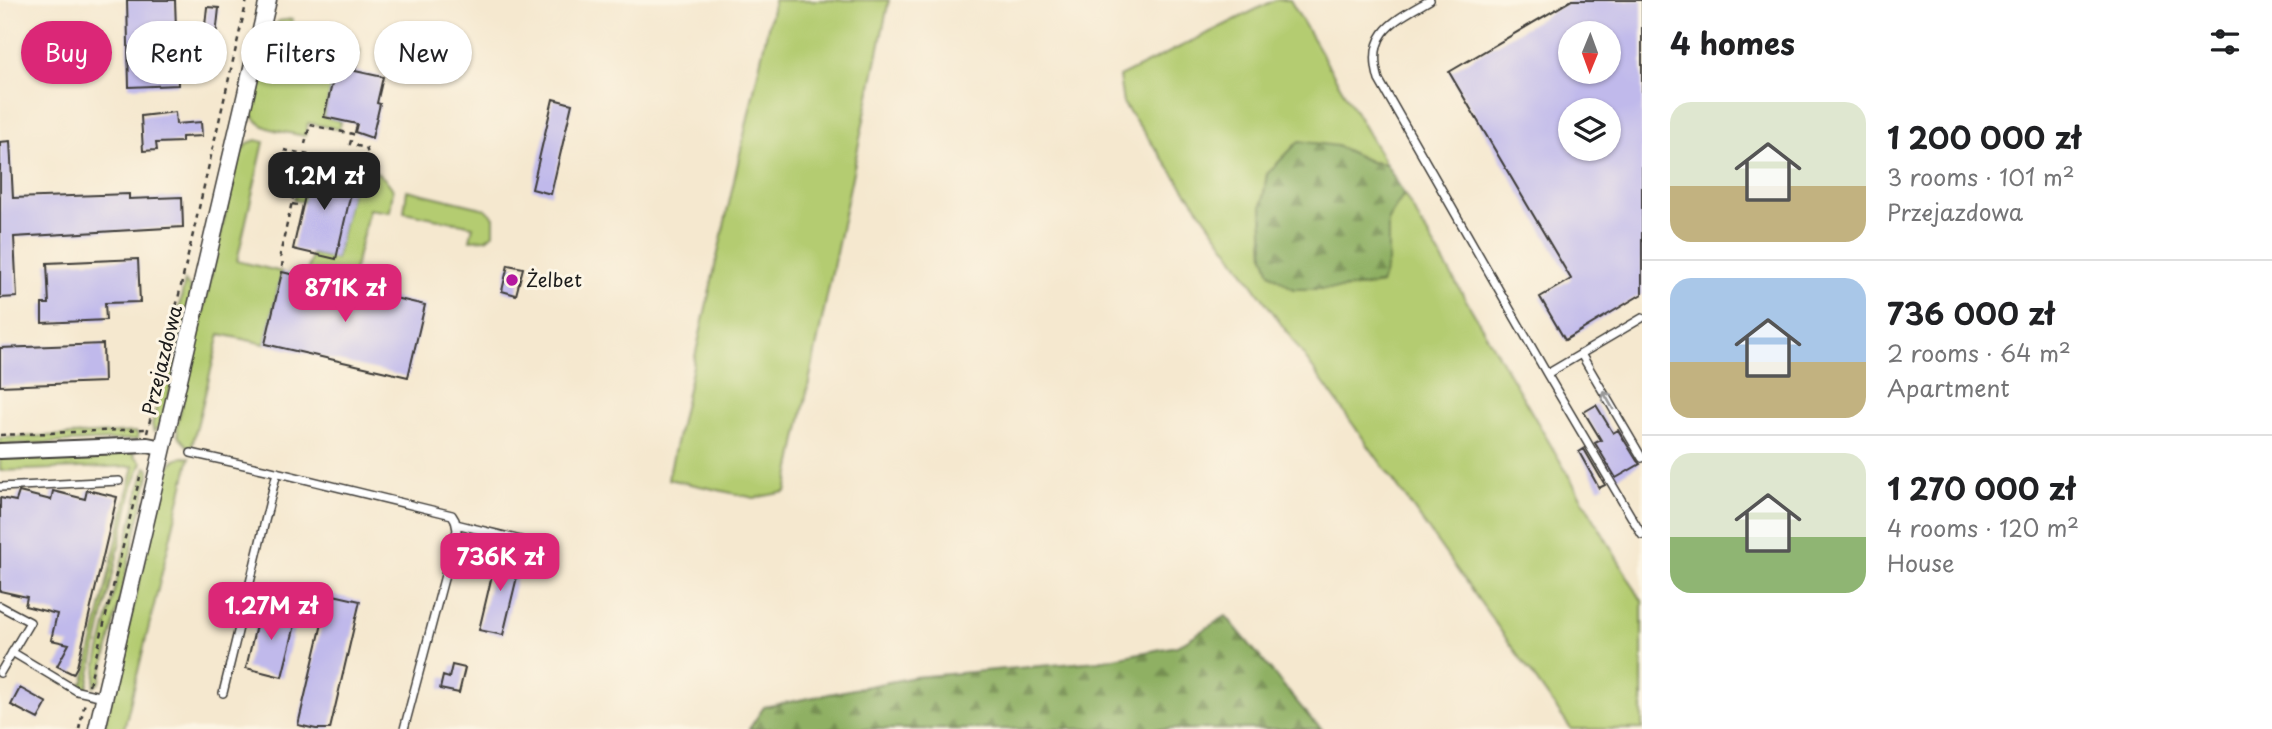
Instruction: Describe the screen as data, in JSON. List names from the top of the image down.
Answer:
{
  "streets": {
    "street": ["Przejazdowa"]
  },
  "places": ["Żelbet"],
  "north": "bottom",
  "page": {
    "heading": "4 homes",
    "chip": [
      "Buy",
      "Rent",
      "Filters",
      "New"
    ],
    "list": [
      {
        "name": "1 200 000 zł",
        "note": "3 rooms · 101 m² · Przejazdowa"
      },
      {
        "name": "736 000 zł",
        "note": "2 rooms · 64 m² · Apartment"
      },
      {
        "name": "1 270 000 zł",
        "note": "4 rooms · 120 m² · House"
      }
    ],
    "price": [
      "1.2M zł",
      "871K zł",
      "736K zł",
      "1.27M zł"
    ]
  }
}
